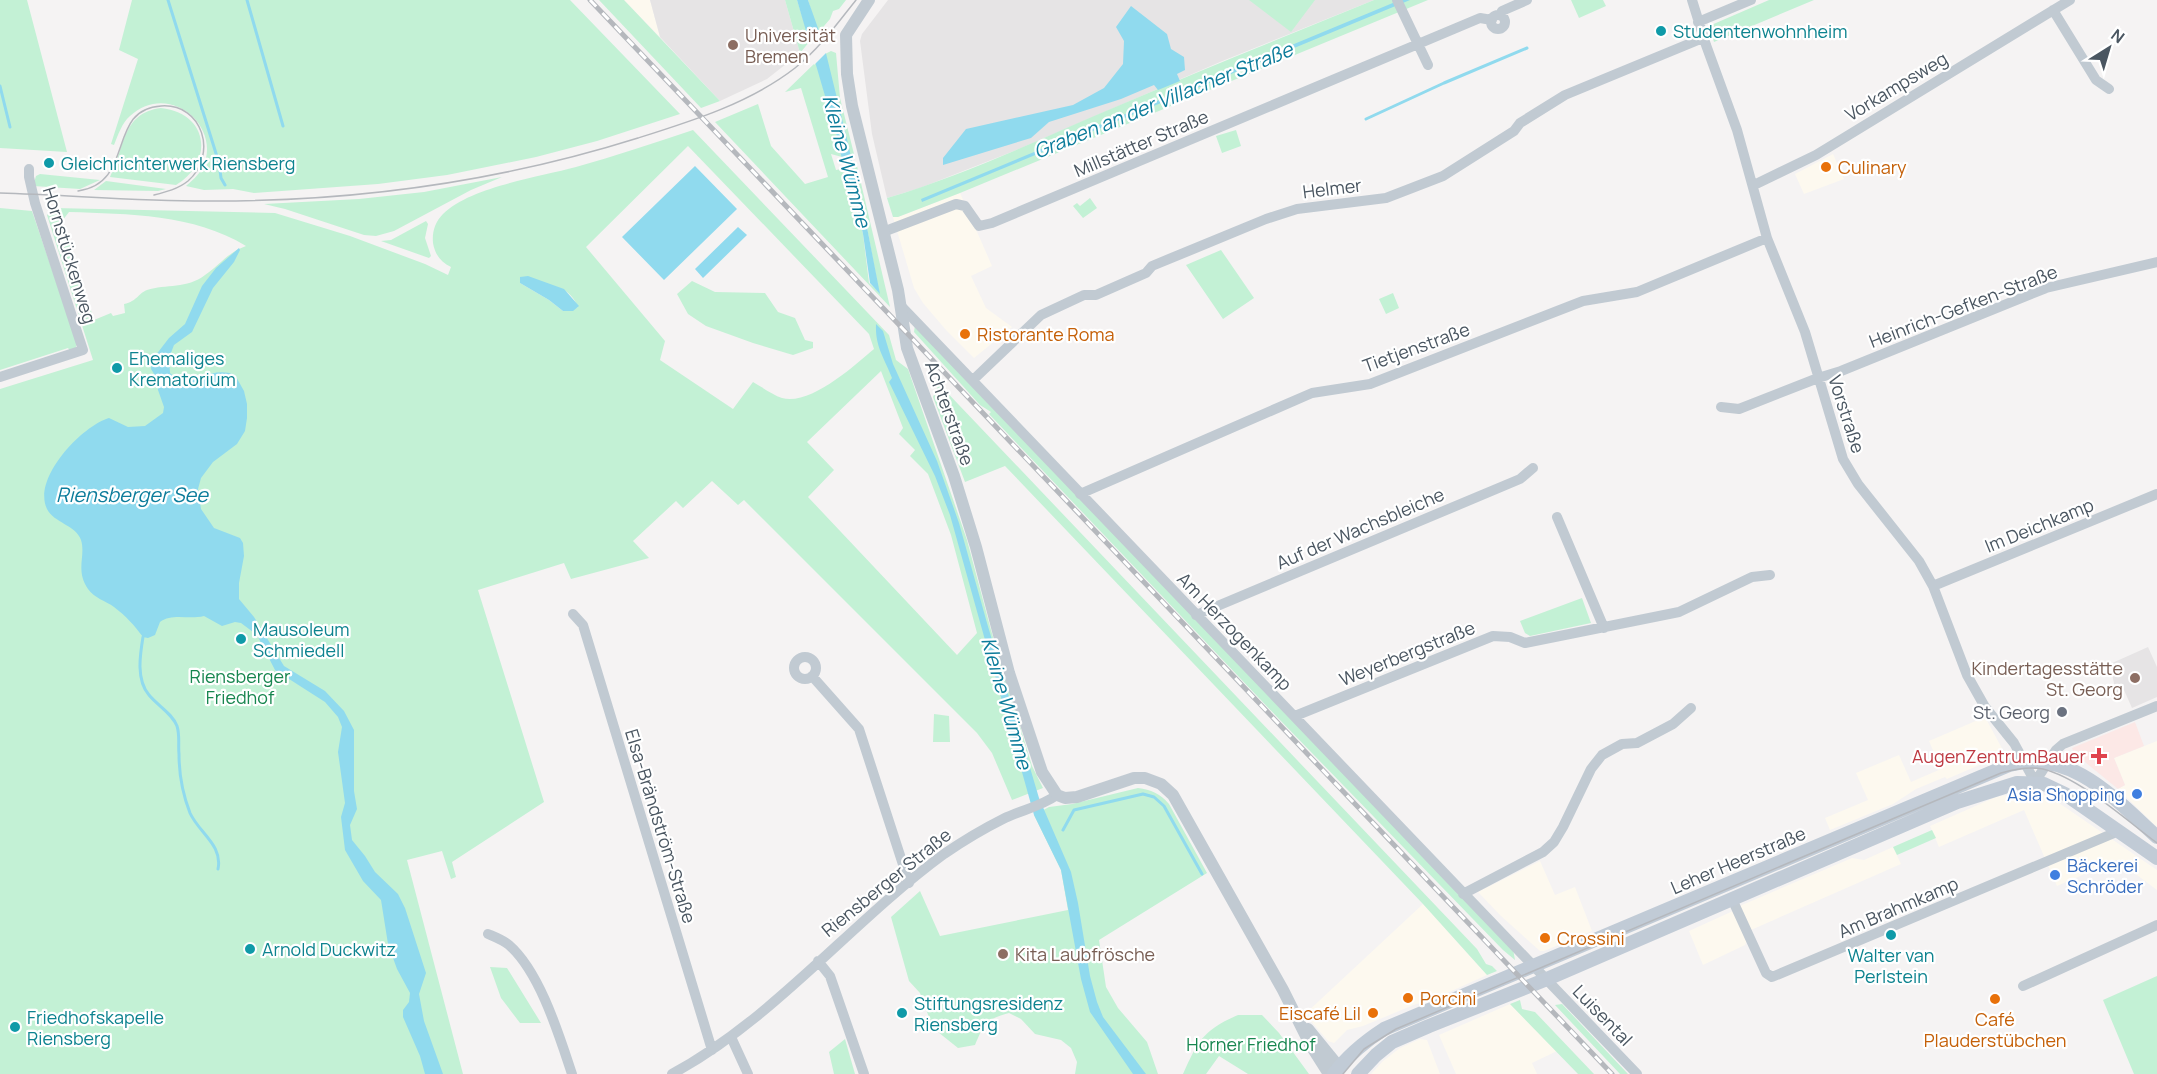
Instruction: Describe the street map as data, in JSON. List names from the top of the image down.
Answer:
{
  "streets": {
    "main road": ["Leher Heerstraße"],
    "street": [
      "Vorkampsweg",
      "Millstätter Straße",
      "Helmer",
      "Hornstückenweg",
      "Heinrich-Gefken-Straße",
      "Tietjenstraße",
      "Achterstraße",
      "Vorstraße",
      "Im Deichkamp",
      "Auf der Wachsbleiche",
      "Am Herzogenkamp",
      "Weyerbergstraße",
      "Elsa-Brändström-Straße",
      "Riensberger Straße",
      "Am Brahmkamp",
      "Luisental"
    ]
  },
  "crossings": [
    ["Vorkampsweg", "Vorstraße"],
    ["Millstätter Straße", "Achterstraße"],
    ["Helmer", "Vorstraße"],
    ["Helmer", "Am Herzogenkamp"],
    ["Heinrich-Gefken-Straße", "Vorstraße"],
    ["Tietjenstraße", "Vorstraße"],
    ["Tietjenstraße", "Am Herzogenkamp"],
    ["Achterstraße", "Am Herzogenkamp"],
    ["Achterstraße", "Riensberger Straße"],
    ["Vorstraße", "Im Deichkamp"],
    ["Vorstraße", "Leher Heerstraße"],
    ["Auf der Wachsbleiche", "Am Herzogenkamp"],
    ["Am Herzogenkamp", "Weyerbergstraße"],
    ["Am Herzogenkamp", "Leher Heerstraße"],
    ["Am Herzogenkamp", "Luisental"],
    ["Elsa-Brändström-Straße", "Riensberger Straße"],
    ["Leher Heerstraße", "Am Brahmkamp"],
    ["Leher Heerstraße", "Luisental"]
  ],
  "water": ["Graben an der Villacher Straße", "Kleine Wümme", "Riensberger See"],
  "parks": ["Riensberger Friedhof", "Horner Friedhof"],
  "places": {
    "other": [
      "Studentenwohnheim",
      "Universität Bremen",
      "Gleichrichterwerk Riensberg",
      "Culinary",
      "Ristorante Roma",
      "Ehemaliges Krematorium",
      "Mausoleum Schmiedell",
      "Kindertagesstätte St. Georg",
      "St. Georg",
      "Asia Shopping",
      "Bäckerei Schröder",
      "Walter van Perlstein",
      "Crossini",
      "Arnold Duckwitz",
      "Kita Laubfrösche",
      "Porcini",
      "Café Plauderstübchen",
      "Stiftungsresidenz Riensberg",
      "Eiscafé Lil",
      "Friedhofskapelle Riensberg"
    ],
    "health": ["AugenZentrumBauer"]
  },
  "north": "top right"
}
